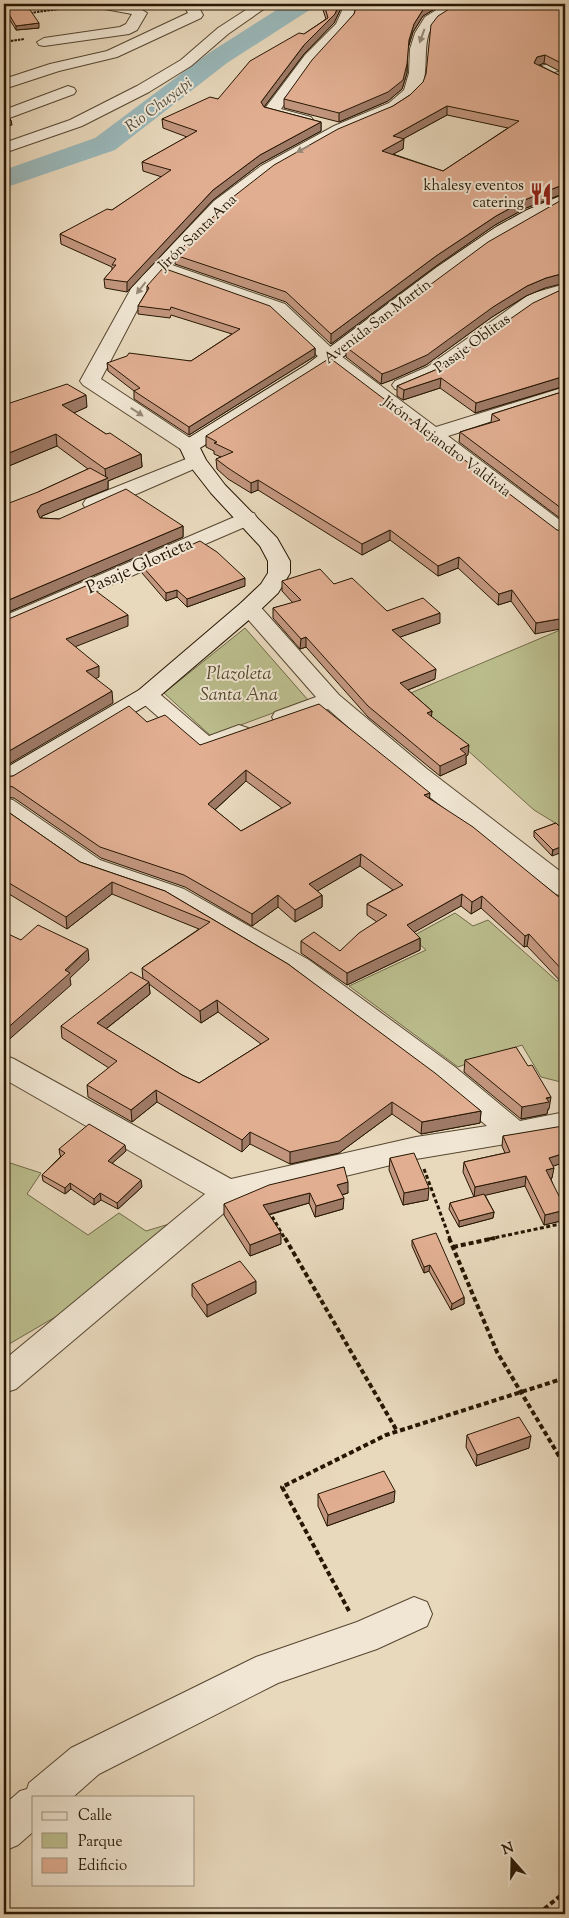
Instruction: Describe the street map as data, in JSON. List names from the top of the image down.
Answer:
{
  "streets": {
    "street": [
      "Jirón Santa Ana",
      "Avenida San Martín",
      "Pasaje Oblitas",
      "Jirón Alejandro Valdivia",
      "Pasaje Glorieta"
    ]
  },
  "crossings": [
    ["Jirón Santa Ana", "Avenida San Martín"],
    ["Jirón Santa Ana", "Jirón Alejandro Valdivia"],
    ["Jirón Santa Ana", "Pasaje Glorieta"],
    ["Avenida San Martín", "Jirón Alejandro Valdivia"],
    ["Pasaje Oblitas", "Jirón Alejandro Valdivia"]
  ],
  "water": ["Rio Chuyapi"],
  "parks": ["Plazoleta Santa Ana"],
  "places": {
    "restaurant": ["khalesy eventos catering"]
  },
  "legend": ["Calle", "Parque", "Edificio"],
  "north": "top"
}
